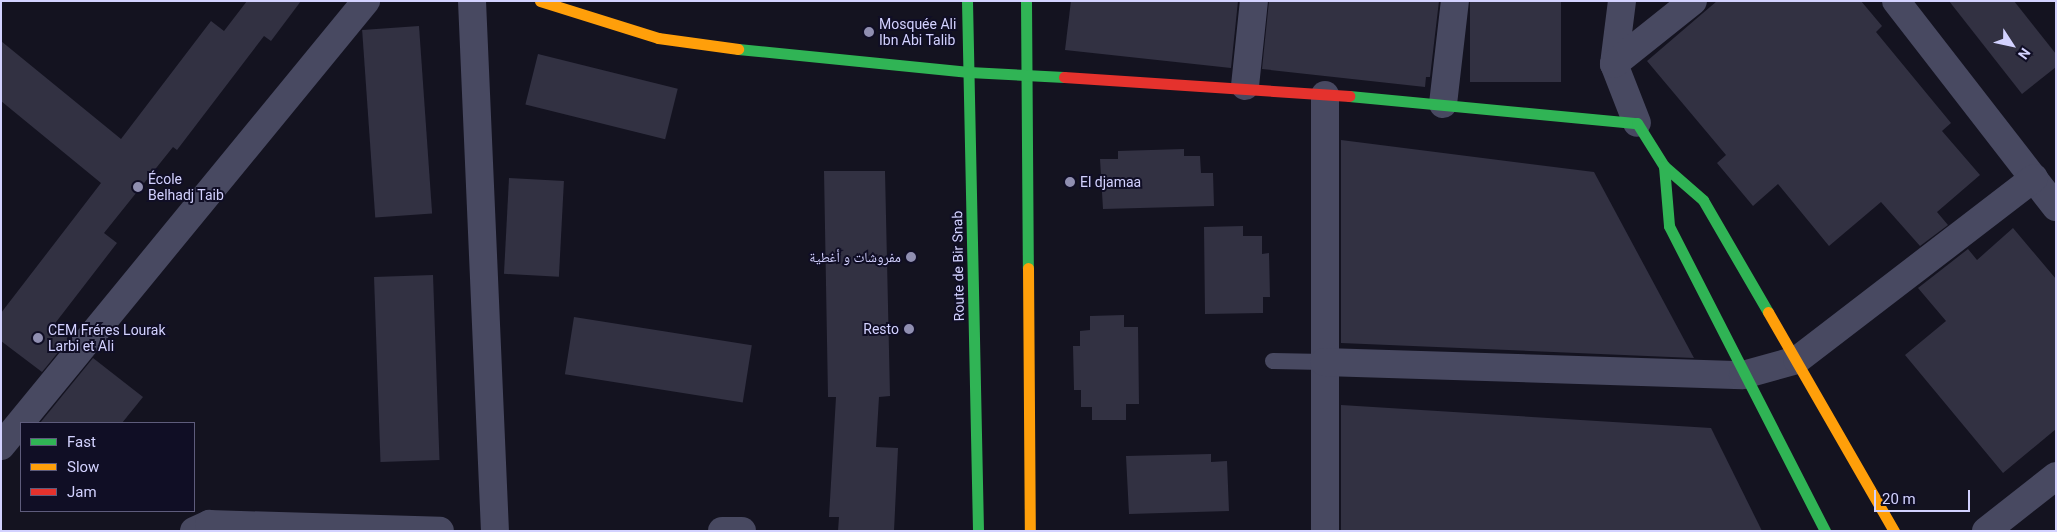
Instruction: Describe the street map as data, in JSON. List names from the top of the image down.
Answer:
{
  "streets": {
    "street": ["Route de Bir Snab"]
  },
  "places": [
    "Mosquée Ali Ibn Abi Talib",
    "El djamaa",
    "École Belhadj Taib",
    "مفروشات و أغطية",
    "Resto",
    "CEM Fréres Lourak Larbi et Ali"
  ],
  "legend": ["Fast", "Slow", "Jam"],
  "scale_bar": "20 m",
  "north": "bottom right"
}
